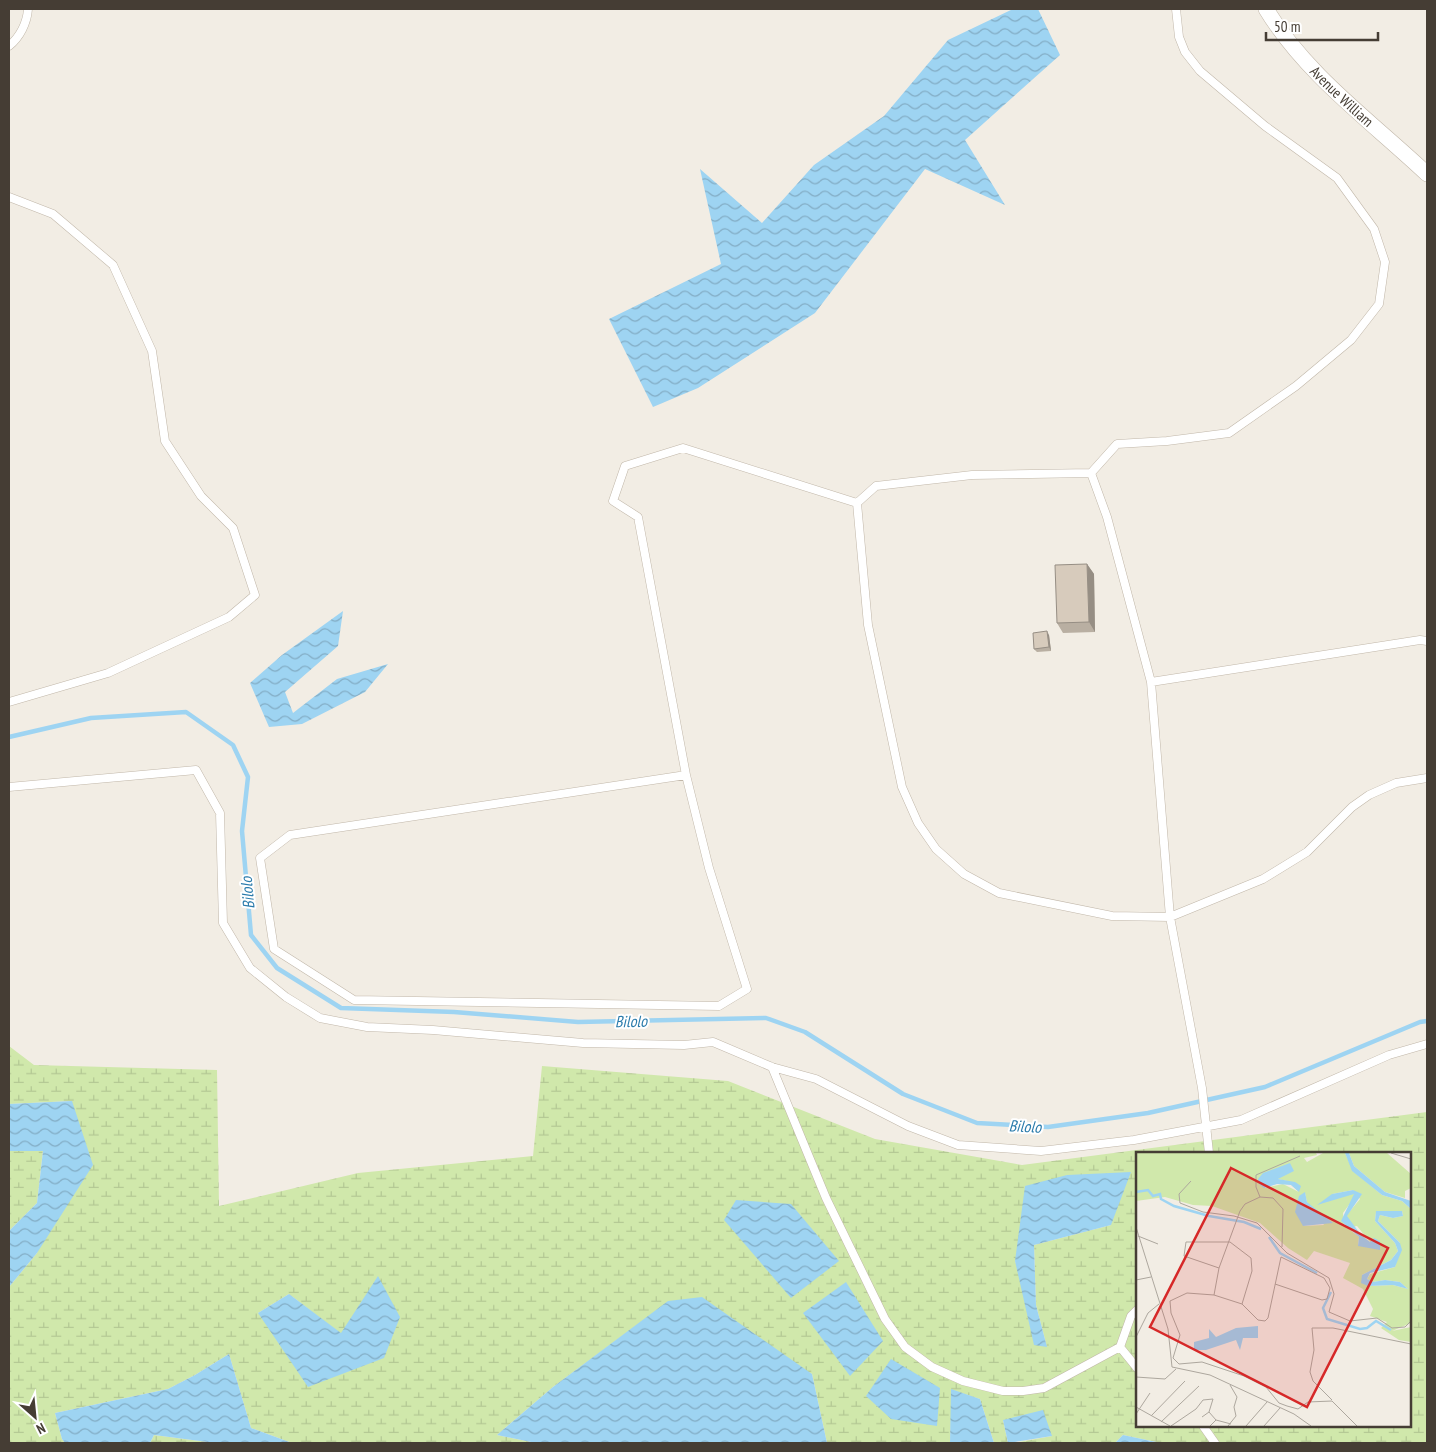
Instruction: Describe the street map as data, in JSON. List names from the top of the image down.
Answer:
{
  "streets": {
    "street": ["Avenue William"]
  },
  "water": ["Bilolo"],
  "scale_bar": "50 m",
  "north": "bottom right"
}
